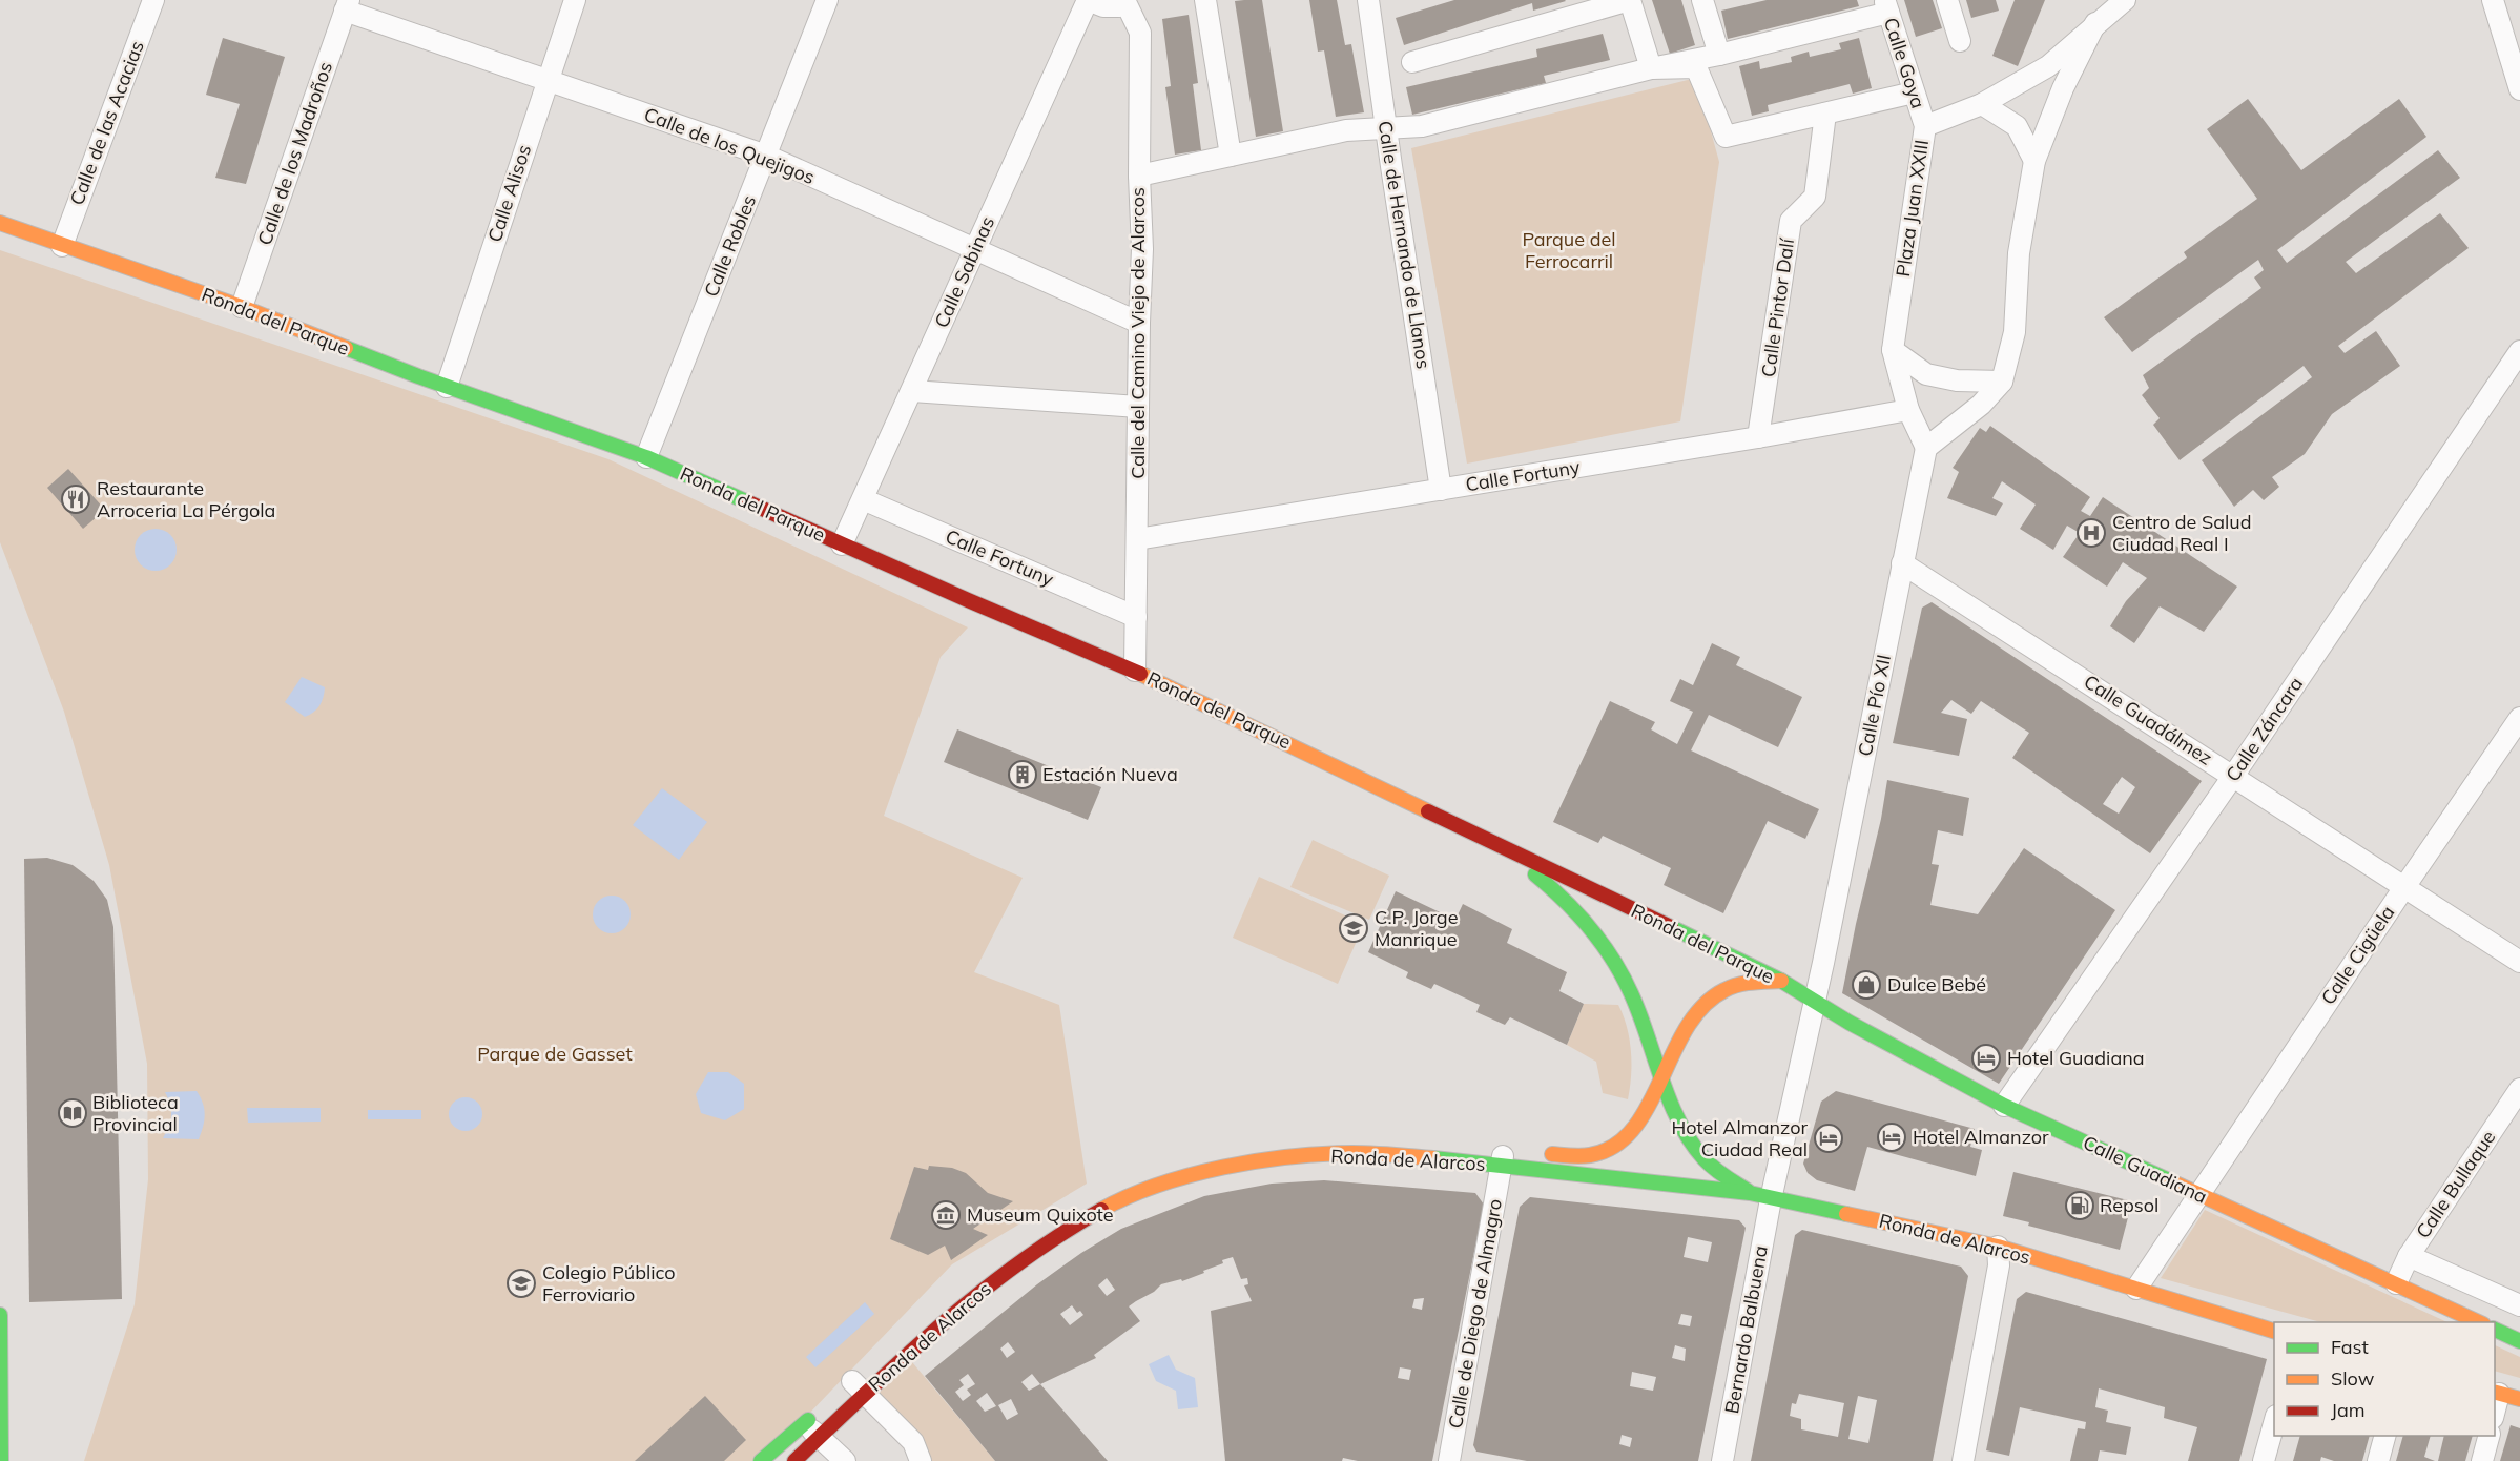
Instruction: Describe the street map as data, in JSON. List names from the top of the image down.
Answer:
{
  "streets": {
    "main road": ["Ronda del Parque", "Ronda de Alarcos", "Calle Guadiana"],
    "street": [
      "Calle Goya",
      "Calle de las Acacias",
      "Calle de los Quejigos",
      "Calle de los Madroños",
      "Calle Alisos",
      "Plaza Juan XXIII",
      "Calle de Hernando de Llanos",
      "Calle Robles",
      "Calle Sabinas",
      "Calle Pintor Dalí",
      "Calle del Camino Viejo de Alarcos",
      "Calle Fortuny",
      "Calle Pío XII",
      "Calle Guadálmez",
      "Calle Záncara",
      "Calle Cigüela",
      "Calle Bullaque",
      "Calle de Diego de Almagro",
      "Bernardo Balbuena"
    ]
  },
  "crossings": [
    ["Calle Goya", "Plaza Juan XXIII"],
    ["Calle de las Acacias", "Ronda del Parque"],
    ["Calle de los Quejigos", "Calle de los Madroños"],
    ["Calle de los Quejigos", "Calle Alisos"],
    ["Calle de los Quejigos", "Calle Robles"],
    ["Calle de los Quejigos", "Calle Sabinas"],
    ["Calle de los Quejigos", "Calle del Camino Viejo de Alarcos"],
    ["Calle de los Madroños", "Ronda del Parque"],
    ["Calle Alisos", "Ronda del Parque"],
    ["Plaza Juan XXIII", "Calle Fortuny"],
    ["Plaza Juan XXIII", "Calle Pío XII"],
    ["Calle de Hernando de Llanos", "Calle Fortuny"],
    ["Calle Robles", "Ronda del Parque"],
    ["Calle Sabinas", "Ronda del Parque"],
    ["Calle Sabinas", "Calle Fortuny"],
    ["Calle Pintor Dalí", "Calle Fortuny"],
    ["Ronda del Parque", "Calle del Camino Viejo de Alarcos"],
    ["Ronda del Parque", "Ronda de Alarcos"],
    ["Ronda del Parque", "Calle Guadiana"],
    ["Calle del Camino Viejo de Alarcos", "Calle Fortuny"],
    ["Calle Pío XII", "Calle Guadálmez"],
    ["Calle Pío XII", "Calle Guadiana"],
    ["Calle Pío XII", "Bernardo Balbuena"],
    ["Calle Guadálmez", "Calle Záncara"],
    ["Calle Guadálmez", "Calle Cigüela"],
    ["Calle Záncara", "Calle Guadiana"],
    ["Calle Cigüela", "Calle Guadiana"],
    ["Ronda de Alarcos", "Calle de Diego de Almagro"],
    ["Ronda de Alarcos", "Bernardo Balbuena"],
    ["Calle Guadiana", "Calle Bullaque"],
    ["Calle Guadiana", "Bernardo Balbuena"]
  ],
  "parks": ["Parque del Ferrocarril", "Parque de Gasset"],
  "places": {
    "restaurant": ["Restaurante Arroceria La Pérgola"],
    "hospital": ["Centro de Salud Ciudad Real I"],
    "building": ["Estación Nueva"],
    "school or university": ["C.P. Jorge Manrique", "Colegio Público Ferroviario"],
    "shop": ["Dulce Bebé"],
    "hotel": ["Hotel Guadiana", "Hotel Almanzor", "Hotel Almanzor Ciudad Real"],
    "library": ["Biblioteca Provincial"],
    "fuel station": ["Repsol"],
    "museum": ["Museum Quixote"]
  },
  "legend": ["Fast", "Slow", "Jam"]
}
